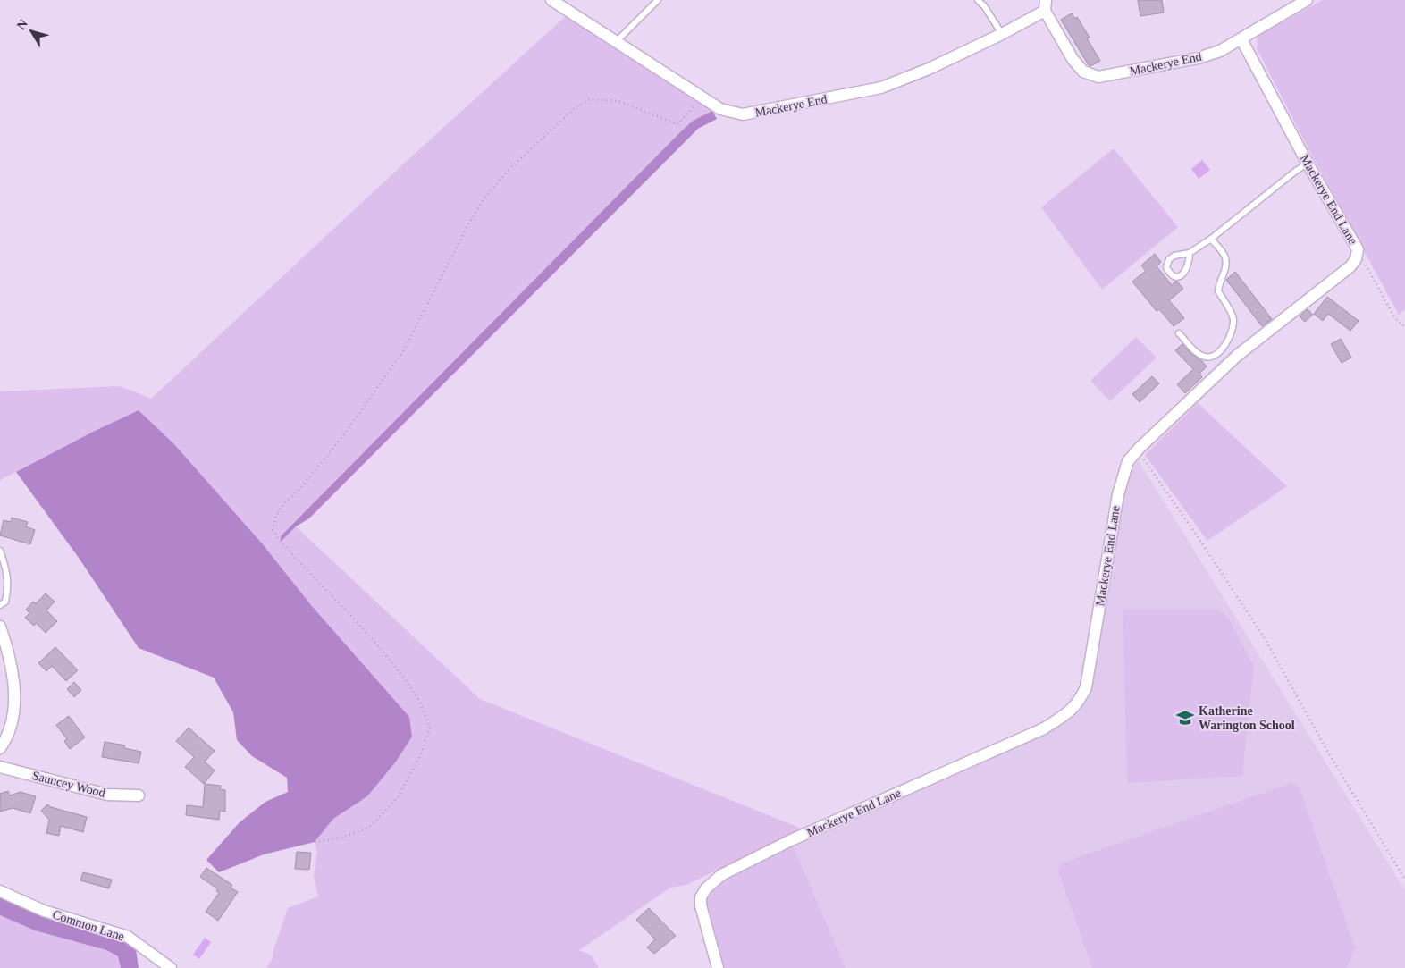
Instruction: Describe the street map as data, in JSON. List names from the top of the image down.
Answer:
{
  "streets": {
    "street": [
      "Mackerye End",
      "Mackerye End Lane",
      "Sauncey Wood",
      "Common Lane"
    ]
  },
  "crossings": [
    ["Mackerye End", "Mackerye End Lane"]
  ],
  "places": {
    "school or university": ["Katherine Warington School"]
  },
  "north": "top left"
}
